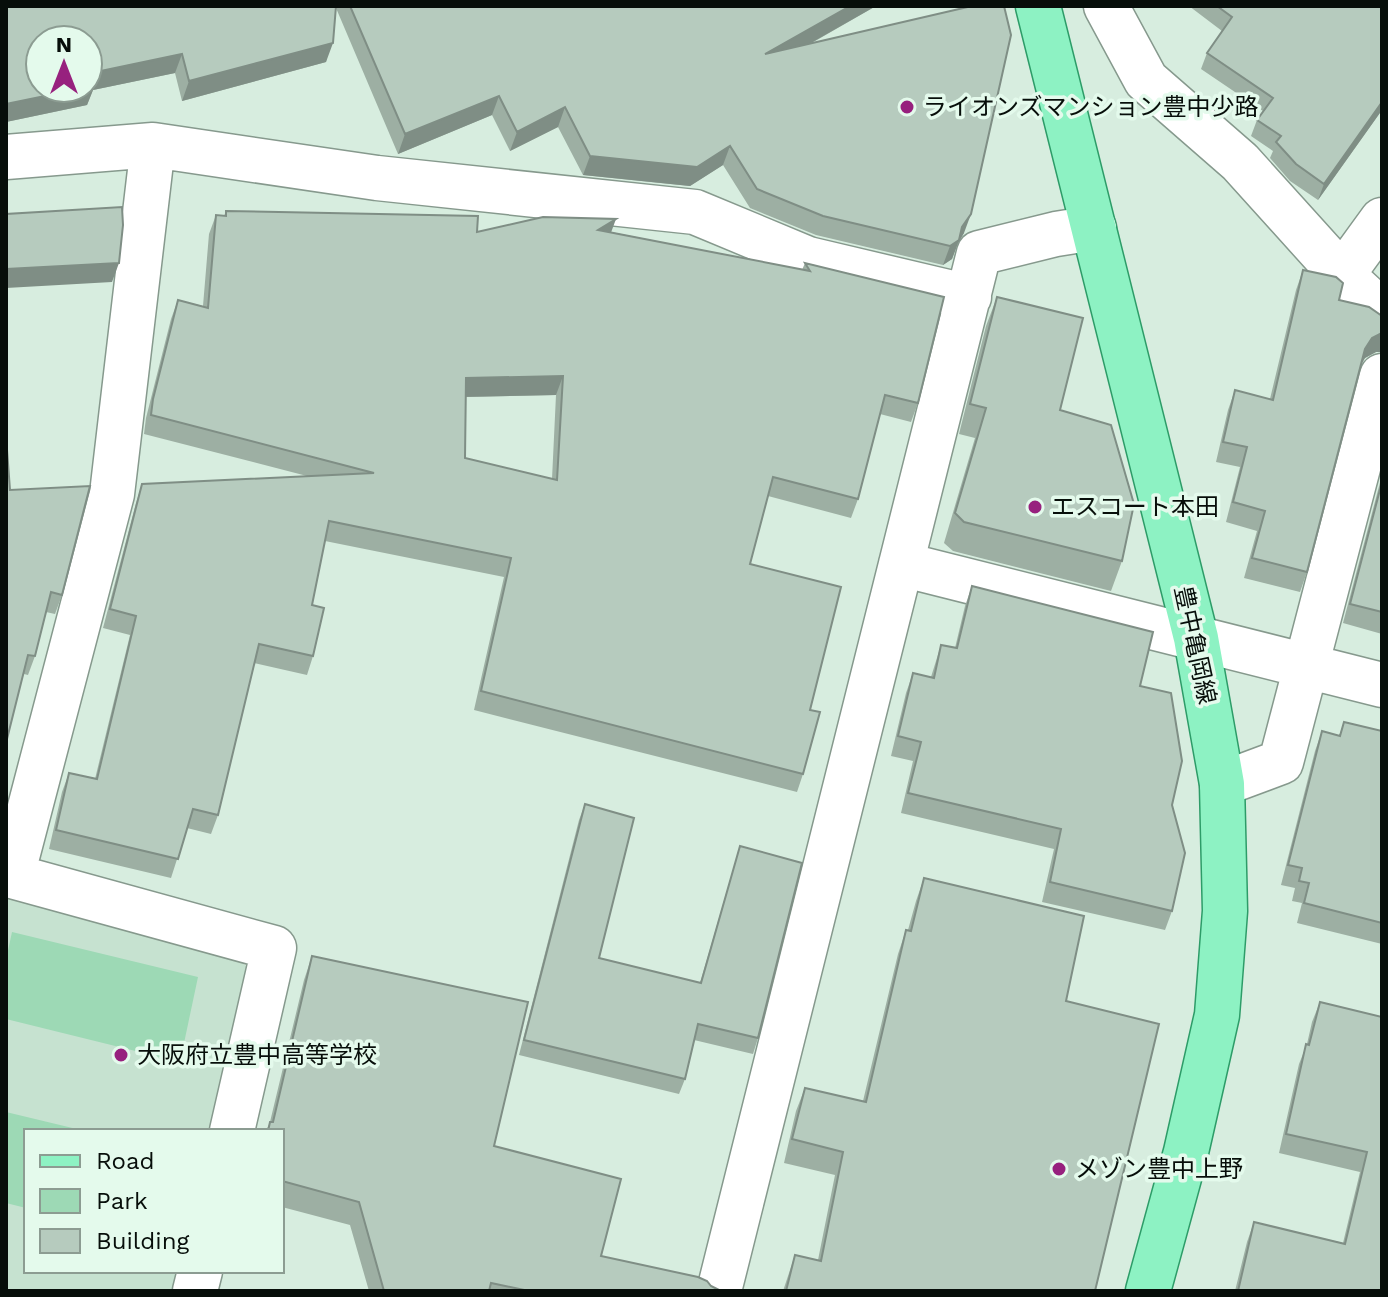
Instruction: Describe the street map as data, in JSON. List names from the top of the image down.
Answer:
{
  "streets": {
    "main road": ["豊中亀岡線"]
  },
  "places": [
    "ライオンズマンション豊中少路",
    "エスコート本田",
    "大阪府立豊中高等学校",
    "メゾン豊中上野"
  ],
  "legend": ["Road", "Park", "Building"],
  "north": "top"
}
